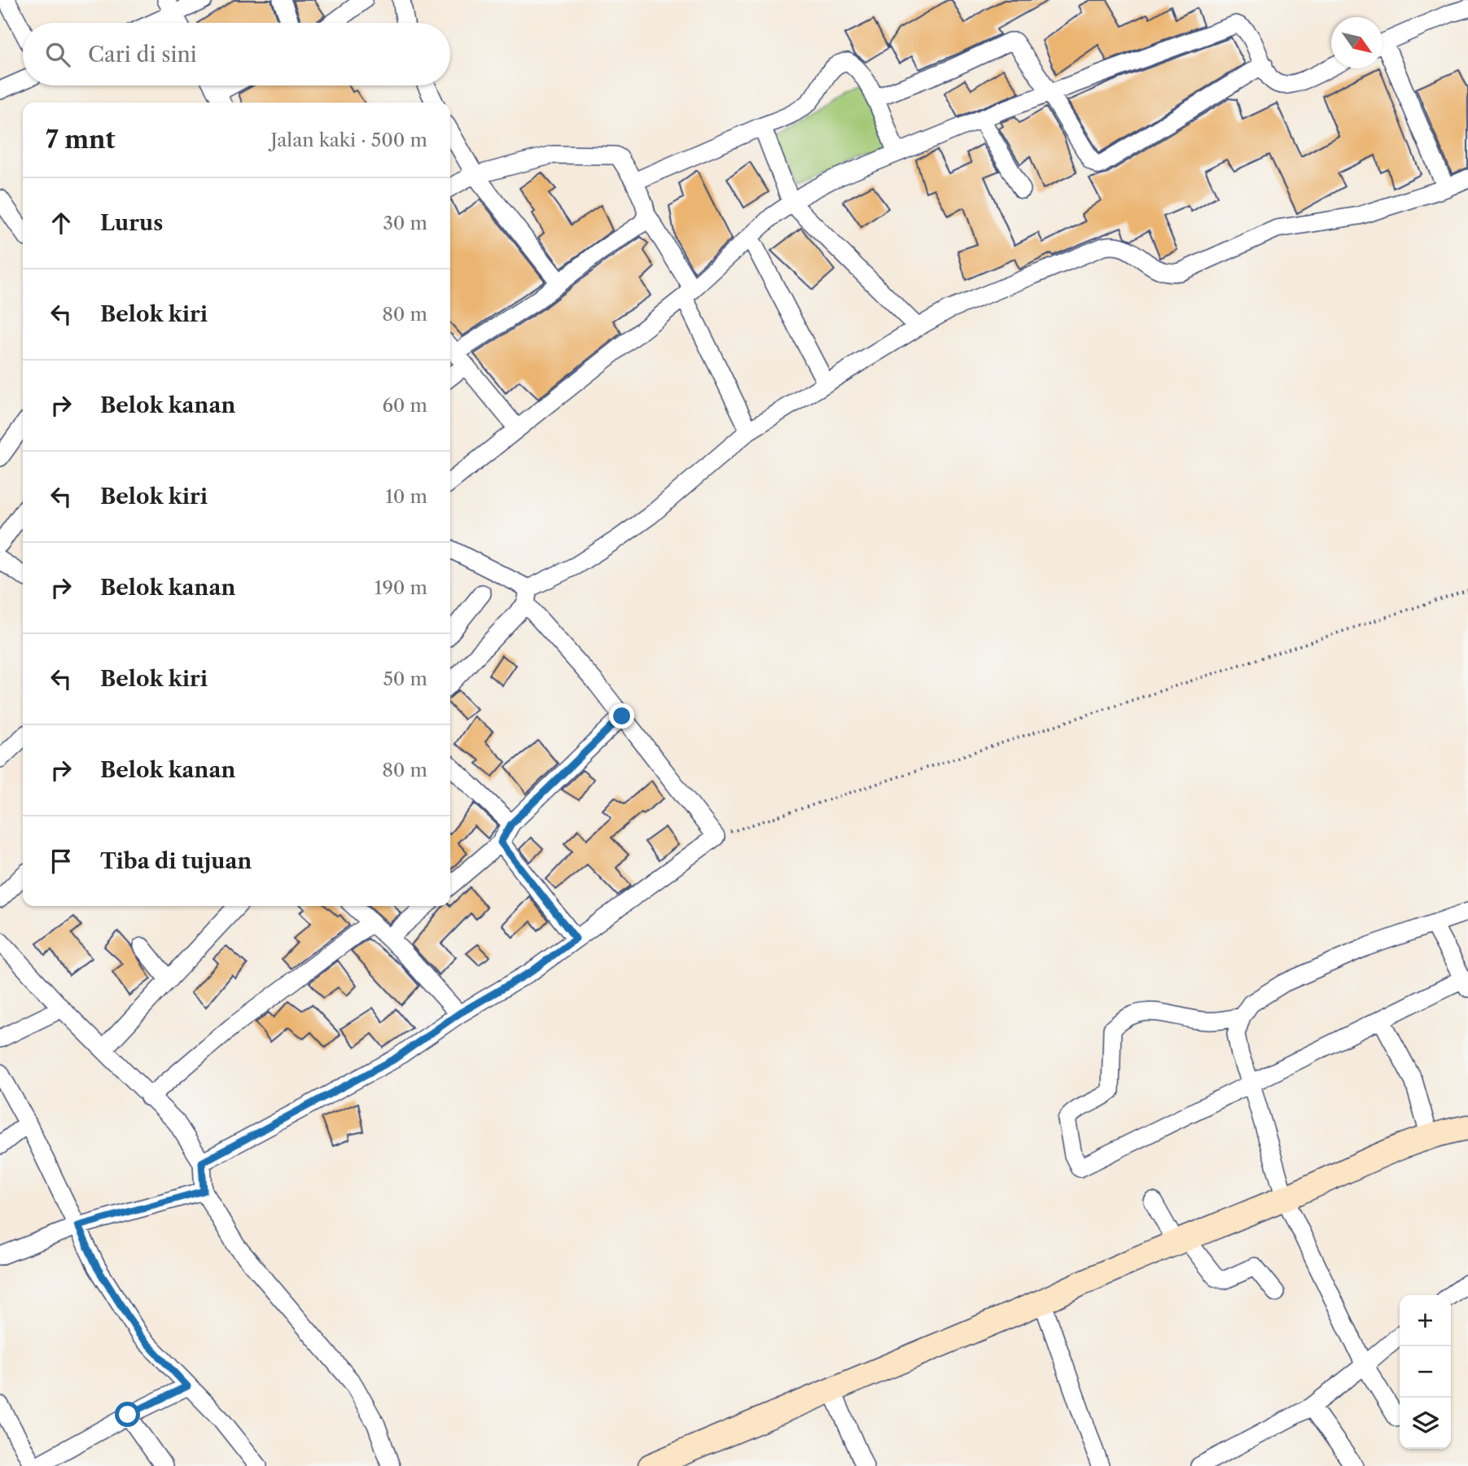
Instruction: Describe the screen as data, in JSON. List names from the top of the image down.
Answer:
{
  "north": "bottom right",
  "page": {
    "search": "Cari di sini",
    "heading": ["7 mnt", "Jalan kaki · 500 m"],
    "list": [
      ["Lurus", "30 m"],
      ["Belok kiri", "80 m"],
      ["Belok kanan", "60 m"],
      ["Belok kiri", "10 m"],
      ["Belok kanan", "190 m"],
      ["Belok kiri", "50 m"],
      ["Belok kanan", "80 m"],
      "Tiba di tujuan"
    ],
    "map_buttons": ["+", "−"]
  }
}
